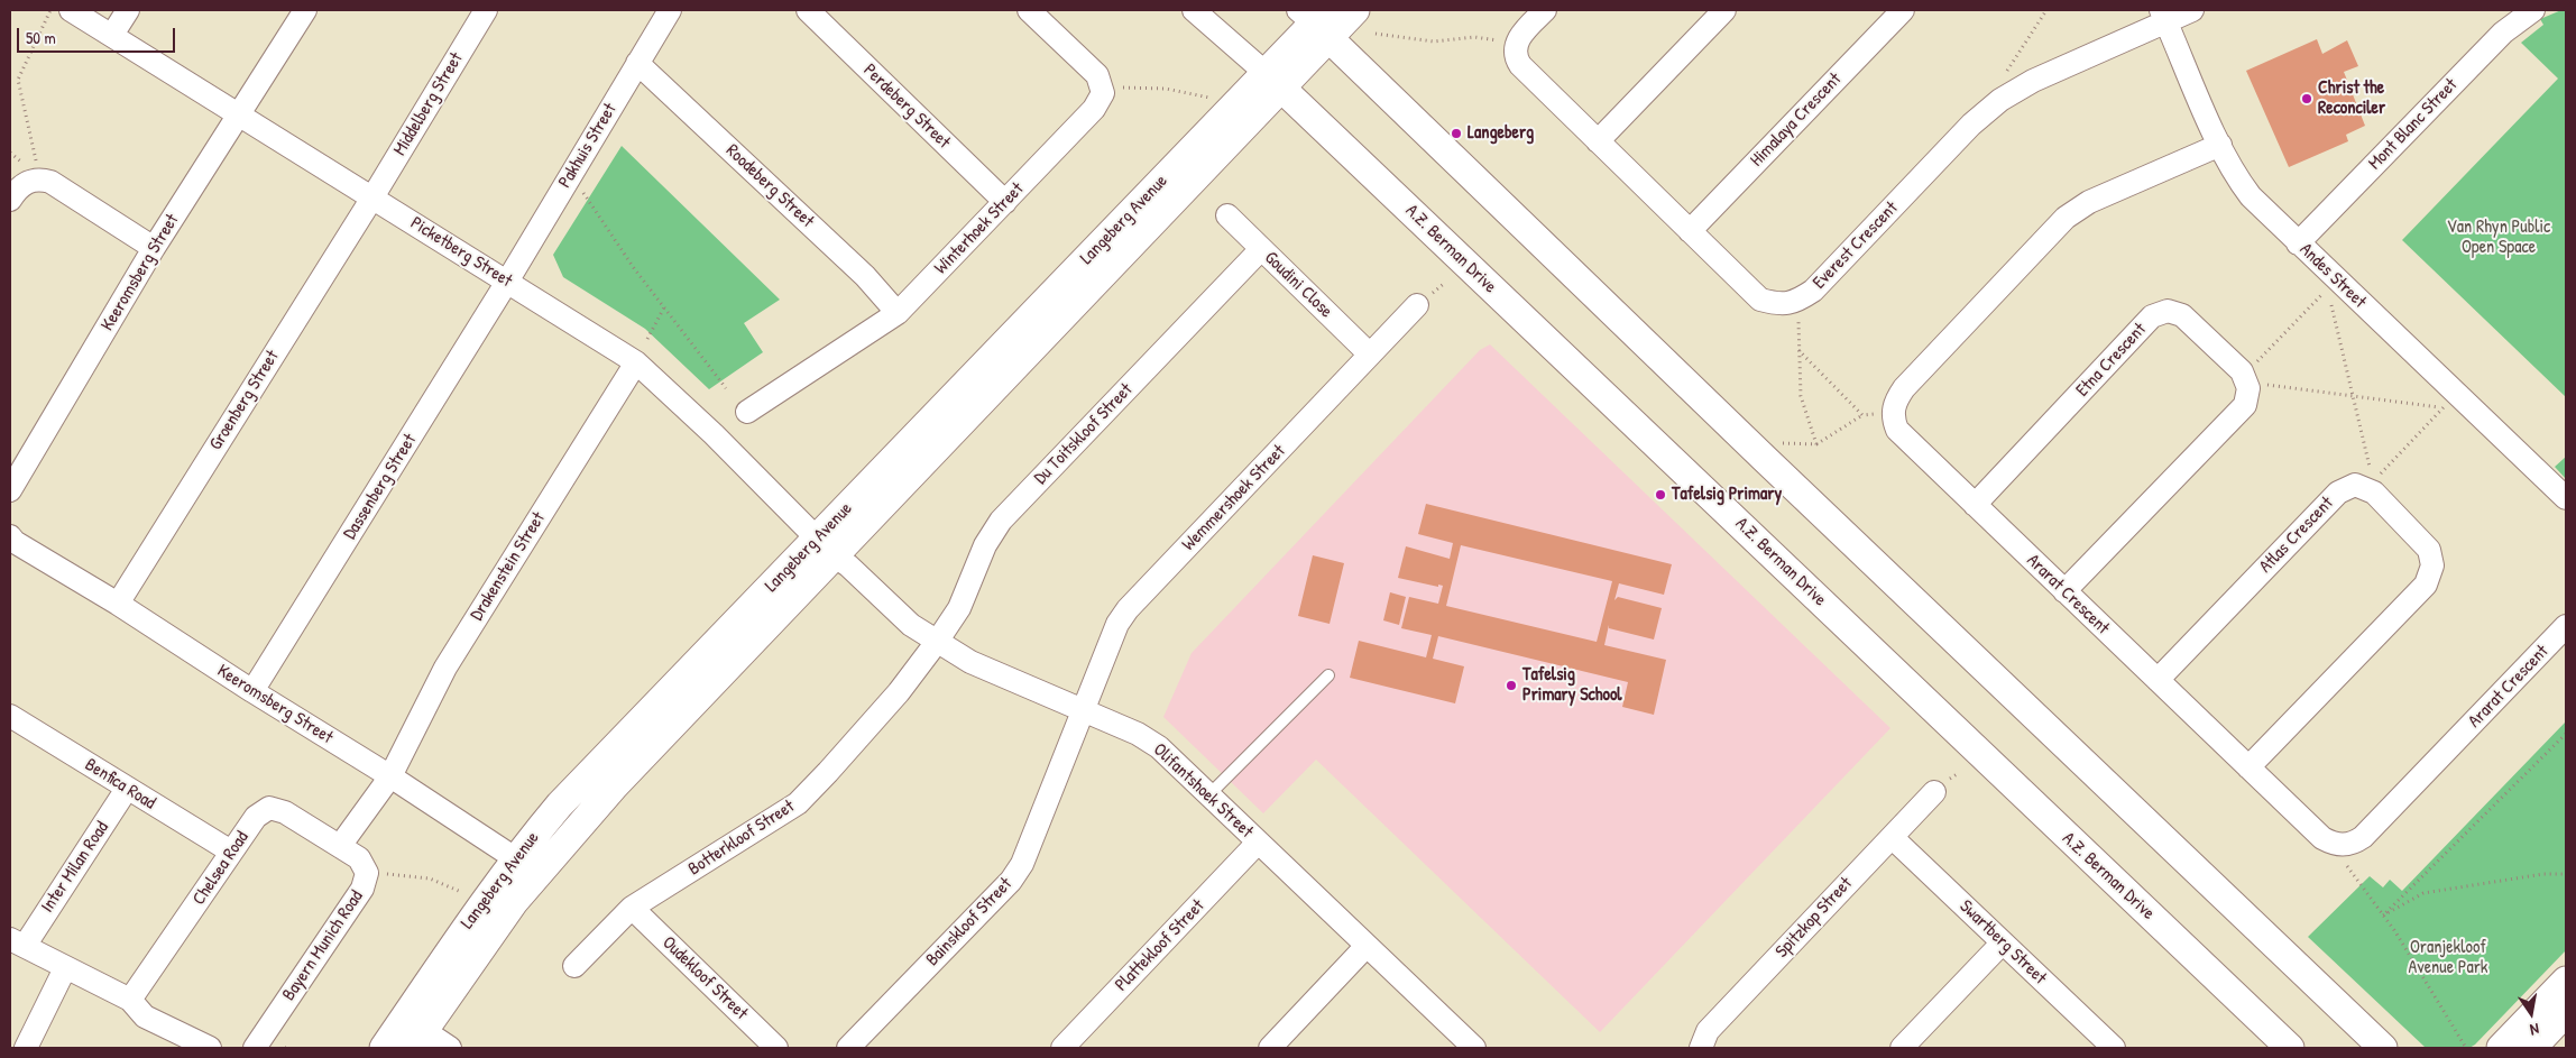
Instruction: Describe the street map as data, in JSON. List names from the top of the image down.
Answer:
{
  "streets": {
    "street": [
      "Middelberg Street",
      "Perdeberg Street",
      "Himalaya Crescent",
      "Mont Blanc Street",
      "Pakhuis Street",
      "Roodeberg Street",
      "Langeberg Avenue",
      "Winterhoek Street",
      "Everest Crescent",
      "A.Z. Berman Drive",
      "Picketberg Street",
      "Keeromsberg Street",
      "Andes Street",
      "Goudini Close",
      "Etna Crescent",
      "Groenberg Street",
      "Du Toitskloof Street",
      "Dassenberg Street",
      "Wemmershoek Street",
      "Atlas Crescent",
      "Drakenstein Street",
      "Ararat Crescent",
      "Benfica Road",
      "Olifantshoek Street",
      "Botterkloof Street",
      "Inter Milan Road",
      "Chelsea Road",
      "Spitzkop Street",
      "Bainskloof Street",
      "Swartberg Street",
      "Bayern Munich Road",
      "Plattekloof Street",
      "Oudekloof Street"
    ]
  },
  "crossings": [
    ["Middelberg Street", "Picketberg Street"],
    ["Middelberg Street", "Groenberg Street"],
    ["Perdeberg Street", "Winterhoek Street"],
    ["Himalaya Crescent", "Everest Crescent"],
    ["Mont Blanc Street", "Andes Street"],
    ["Pakhuis Street", "Roodeberg Street"],
    ["Pakhuis Street", "Picketberg Street"],
    ["Pakhuis Street", "Dassenberg Street"],
    ["Roodeberg Street", "Winterhoek Street"],
    ["Langeberg Avenue", "A.Z. Berman Drive"],
    ["Langeberg Avenue", "Picketberg Street"],
    ["Langeberg Avenue", "Keeromsberg Street"],
    ["Langeberg Avenue", "Olifantshoek Street"],
    ["Everest Crescent", "Andes Street"],
    ["Picketberg Street", "Keeromsberg Street"],
    ["Picketberg Street", "Groenberg Street"],
    ["Picketberg Street", "Dassenberg Street"],
    ["Picketberg Street", "Drakenstein Street"],
    ["Picketberg Street", "Olifantshoek Street"],
    ["Keeromsberg Street", "Groenberg Street"],
    ["Keeromsberg Street", "Dassenberg Street"],
    ["Keeromsberg Street", "Drakenstein Street"],
    ["Goudini Close", "Du Toitskloof Street"],
    ["Goudini Close", "Wemmershoek Street"],
    ["Etna Crescent", "Ararat Crescent"],
    ["Du Toitskloof Street", "Olifantshoek Street"],
    ["Du Toitskloof Street", "Botterkloof Street"],
    ["Wemmershoek Street", "Olifantshoek Street"],
    ["Wemmershoek Street", "Bainskloof Street"],
    ["Atlas Crescent", "Ararat Crescent"],
    ["Drakenstein Street", "Chelsea Road"],
    ["Drakenstein Street", "Bayern Munich Road"],
    ["Benfica Road", "Inter Milan Road"],
    ["Benfica Road", "Chelsea Road"],
    ["Olifantshoek Street", "Botterkloof Street"],
    ["Olifantshoek Street", "Bainskloof Street"],
    ["Olifantshoek Street", "Plattekloof Street"],
    ["Botterkloof Street", "Oudekloof Street"],
    ["Chelsea Road", "Bayern Munich Road"],
    ["Spitzkop Street", "Swartberg Street"]
  ],
  "parks": ["Van Rhyn Public Open Space", "Oranjekloof Avenue Park"],
  "places": [
    "Christ the Reconciler",
    "Langeberg",
    "Tafelsig Primary",
    "Tafelsig Primary School"
  ],
  "scale_bar": "50 m",
  "north": "bottom"
}
